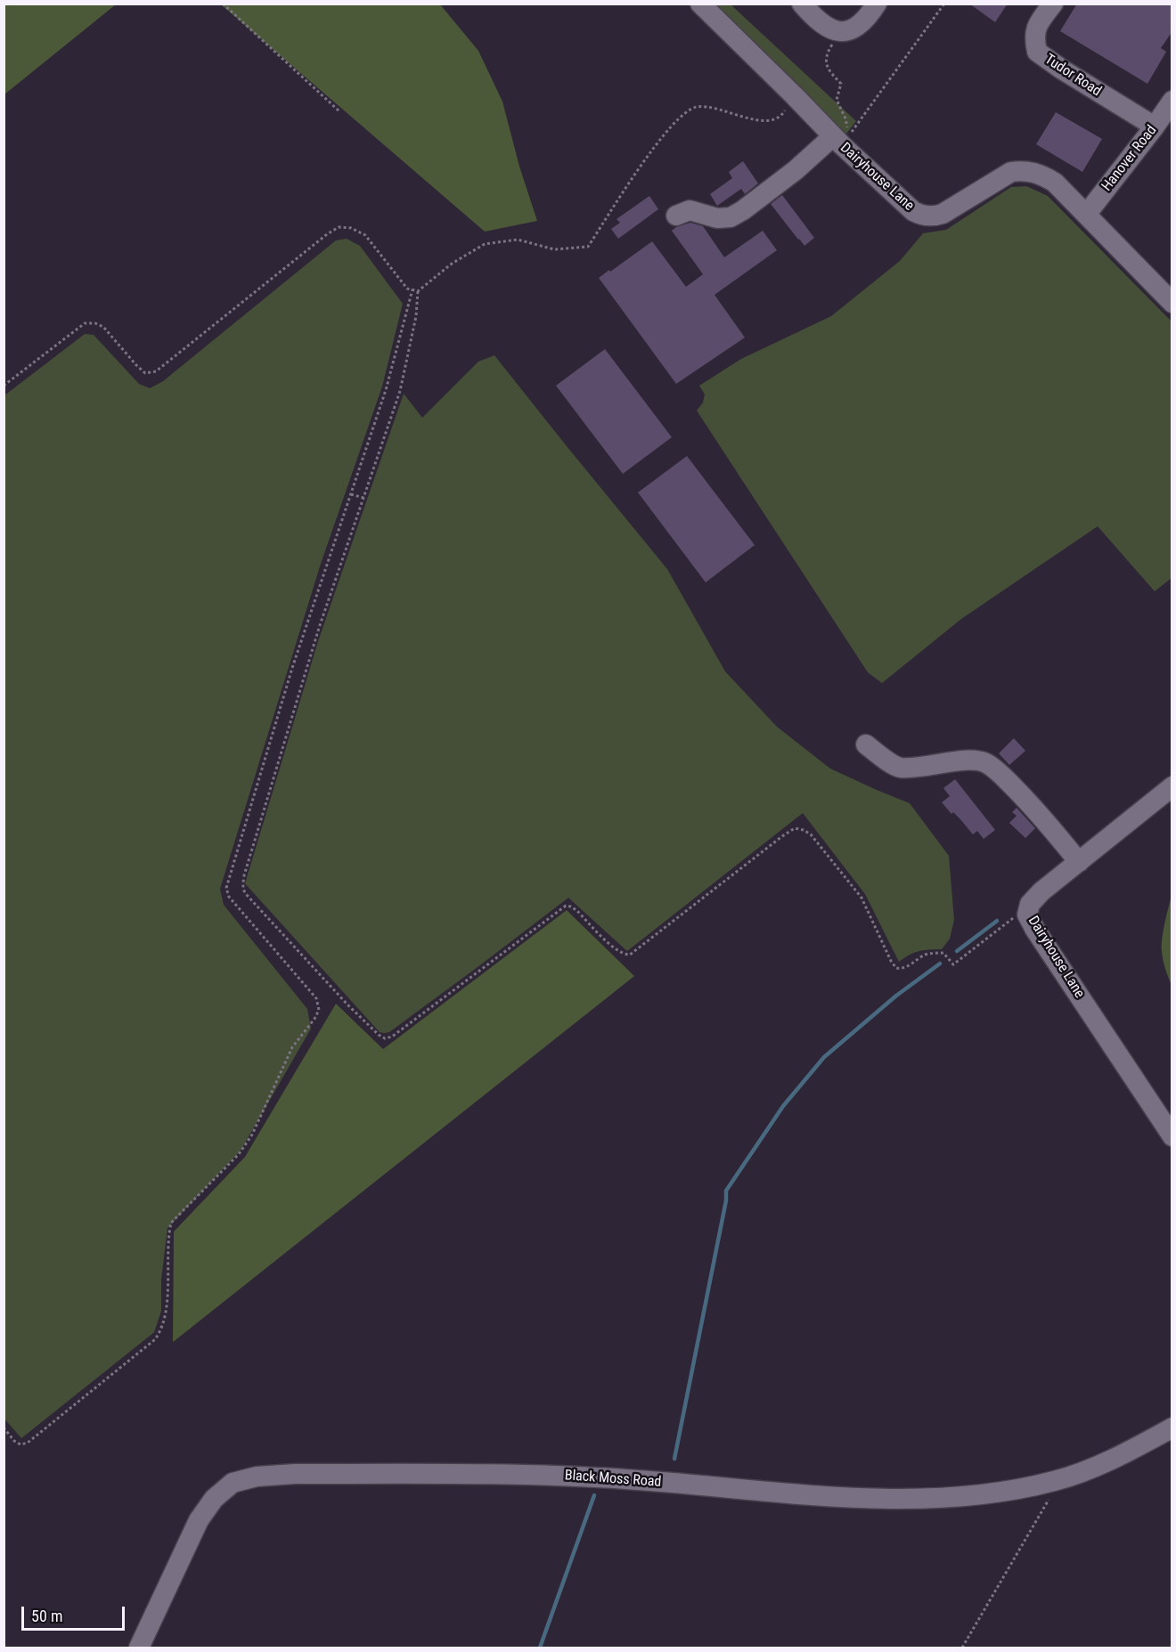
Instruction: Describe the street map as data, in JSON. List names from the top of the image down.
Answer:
{
  "streets": {
    "street": [
      "Tudor Road",
      "Hanover Road",
      "Dairyhouse Lane",
      "Black Moss Road"
    ]
  },
  "crossings": [
    ["Tudor Road", "Hanover Road"],
    ["Hanover Road", "Dairyhouse Lane"]
  ],
  "scale_bar": "50 m"
}
